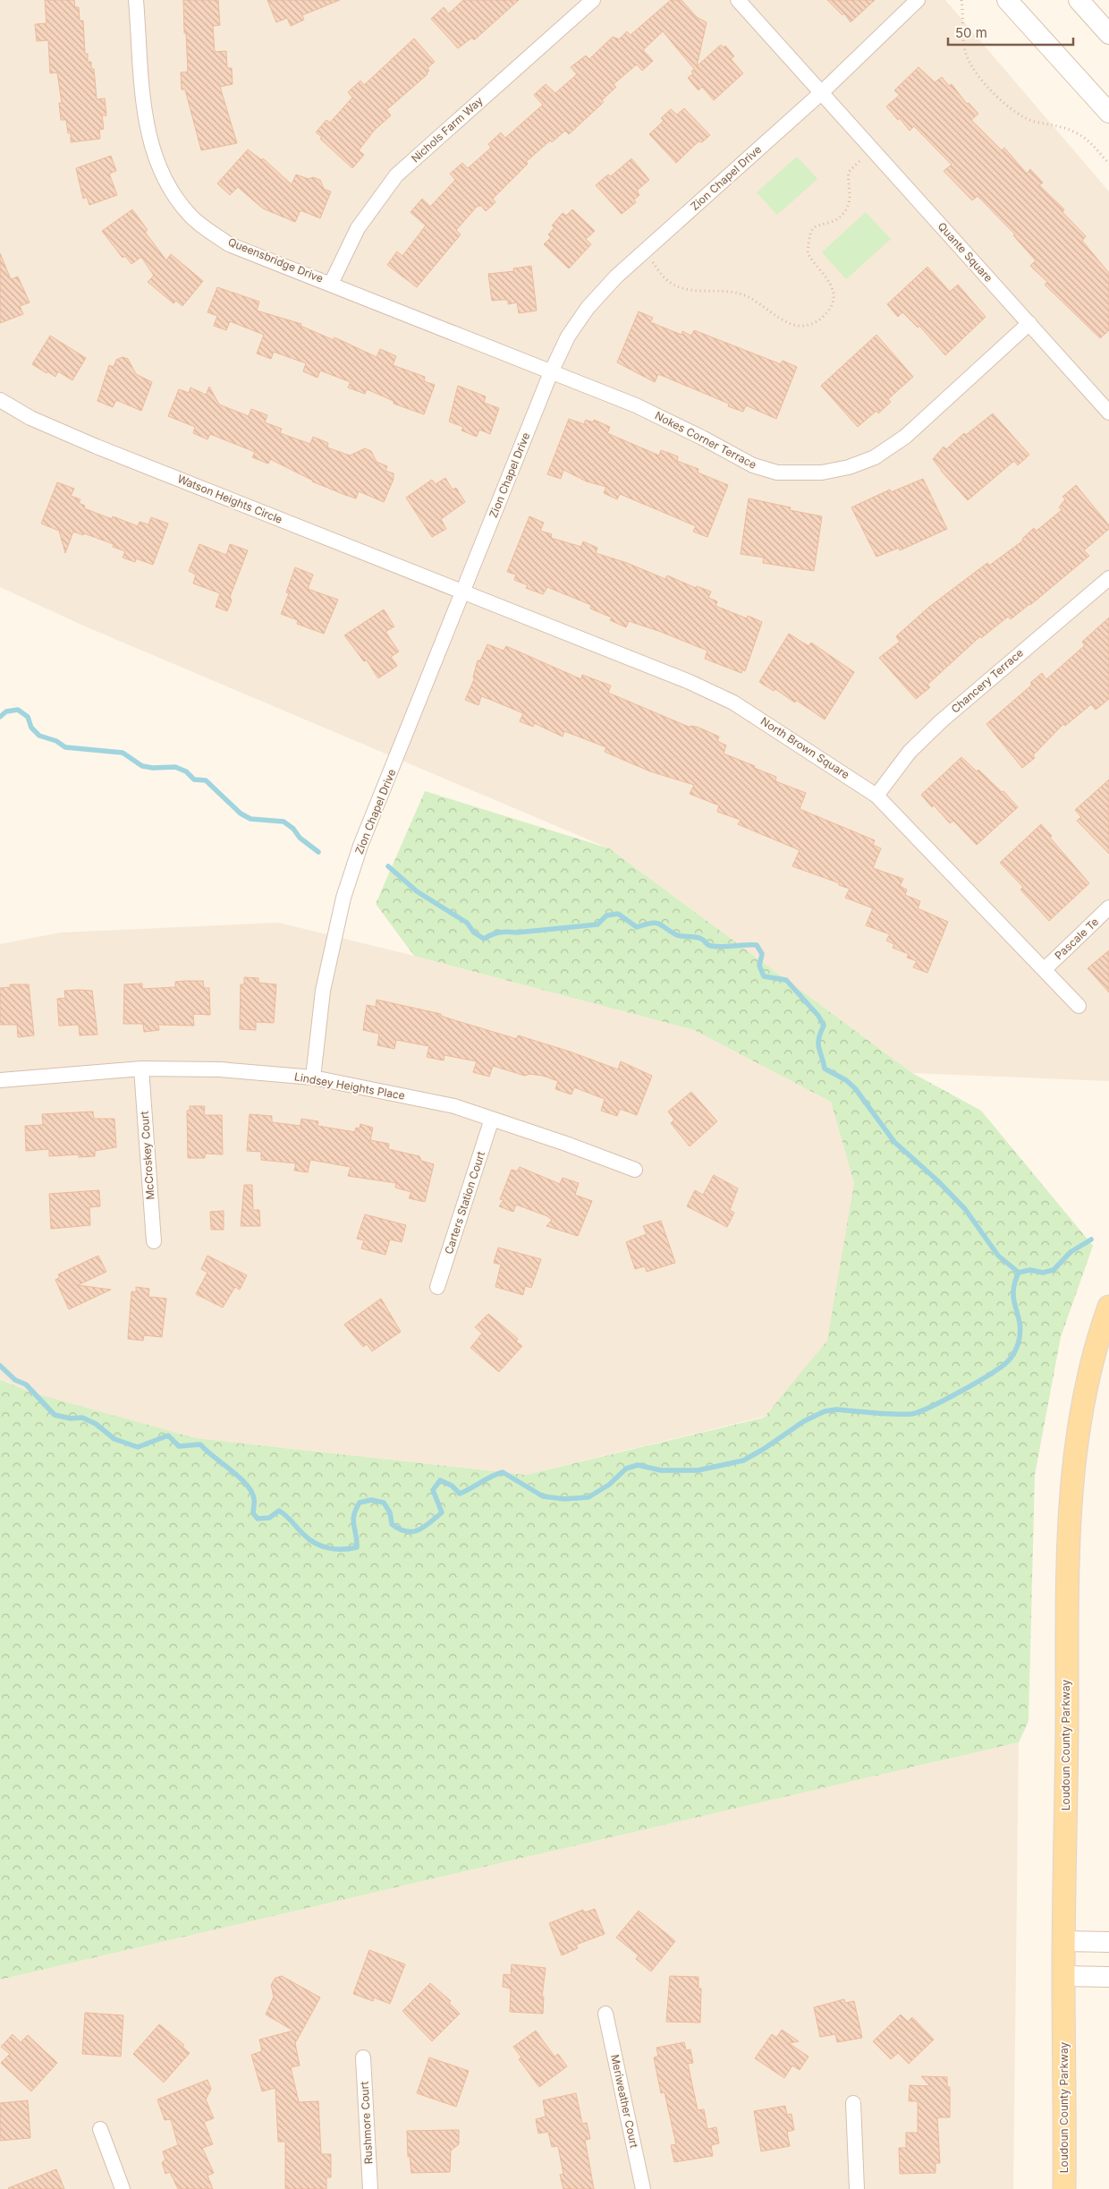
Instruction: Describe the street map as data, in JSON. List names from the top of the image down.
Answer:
{
  "streets": {
    "main road": ["Loudoun County Parkway"],
    "street": [
      "Nichols Farm Way",
      "Zion Chapel Drive",
      "Quante Square",
      "Queensbridge Drive",
      "Nokes Corner Terrace",
      "Watson Heights Circle",
      "Chancery Terrace",
      "North Brown Square",
      "Pascale Te",
      "Lindsey Heights Place",
      "McCroskey Court",
      "Carters Station Court",
      "Meriweather Court",
      "Rushmore Court"
    ]
  },
  "crossings": [
    ["Nichols Farm Way", "Queensbridge Drive"],
    ["Zion Chapel Drive", "Quante Square"],
    ["Zion Chapel Drive", "Queensbridge Drive"],
    ["Zion Chapel Drive", "Nokes Corner Terrace"],
    ["Zion Chapel Drive", "Watson Heights Circle"],
    ["Zion Chapel Drive", "North Brown Square"],
    ["Zion Chapel Drive", "Lindsey Heights Place"],
    ["Quante Square", "Nokes Corner Terrace"],
    ["Queensbridge Drive", "Nokes Corner Terrace"],
    ["Watson Heights Circle", "North Brown Square"],
    ["Chancery Terrace", "North Brown Square"],
    ["North Brown Square", "Pascale Te"],
    ["Lindsey Heights Place", "McCroskey Court"],
    ["Lindsey Heights Place", "Carters Station Court"]
  ],
  "scale_bar": "50 m"
}
